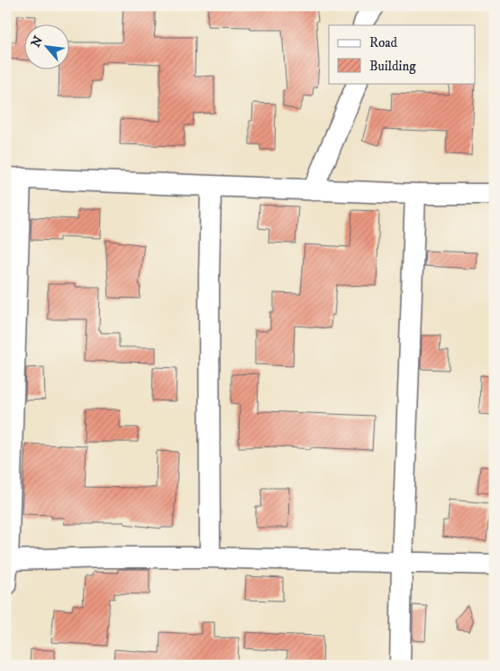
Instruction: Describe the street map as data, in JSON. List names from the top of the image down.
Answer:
{
  "legend": ["Road", "Building"],
  "north": "top left"
}
